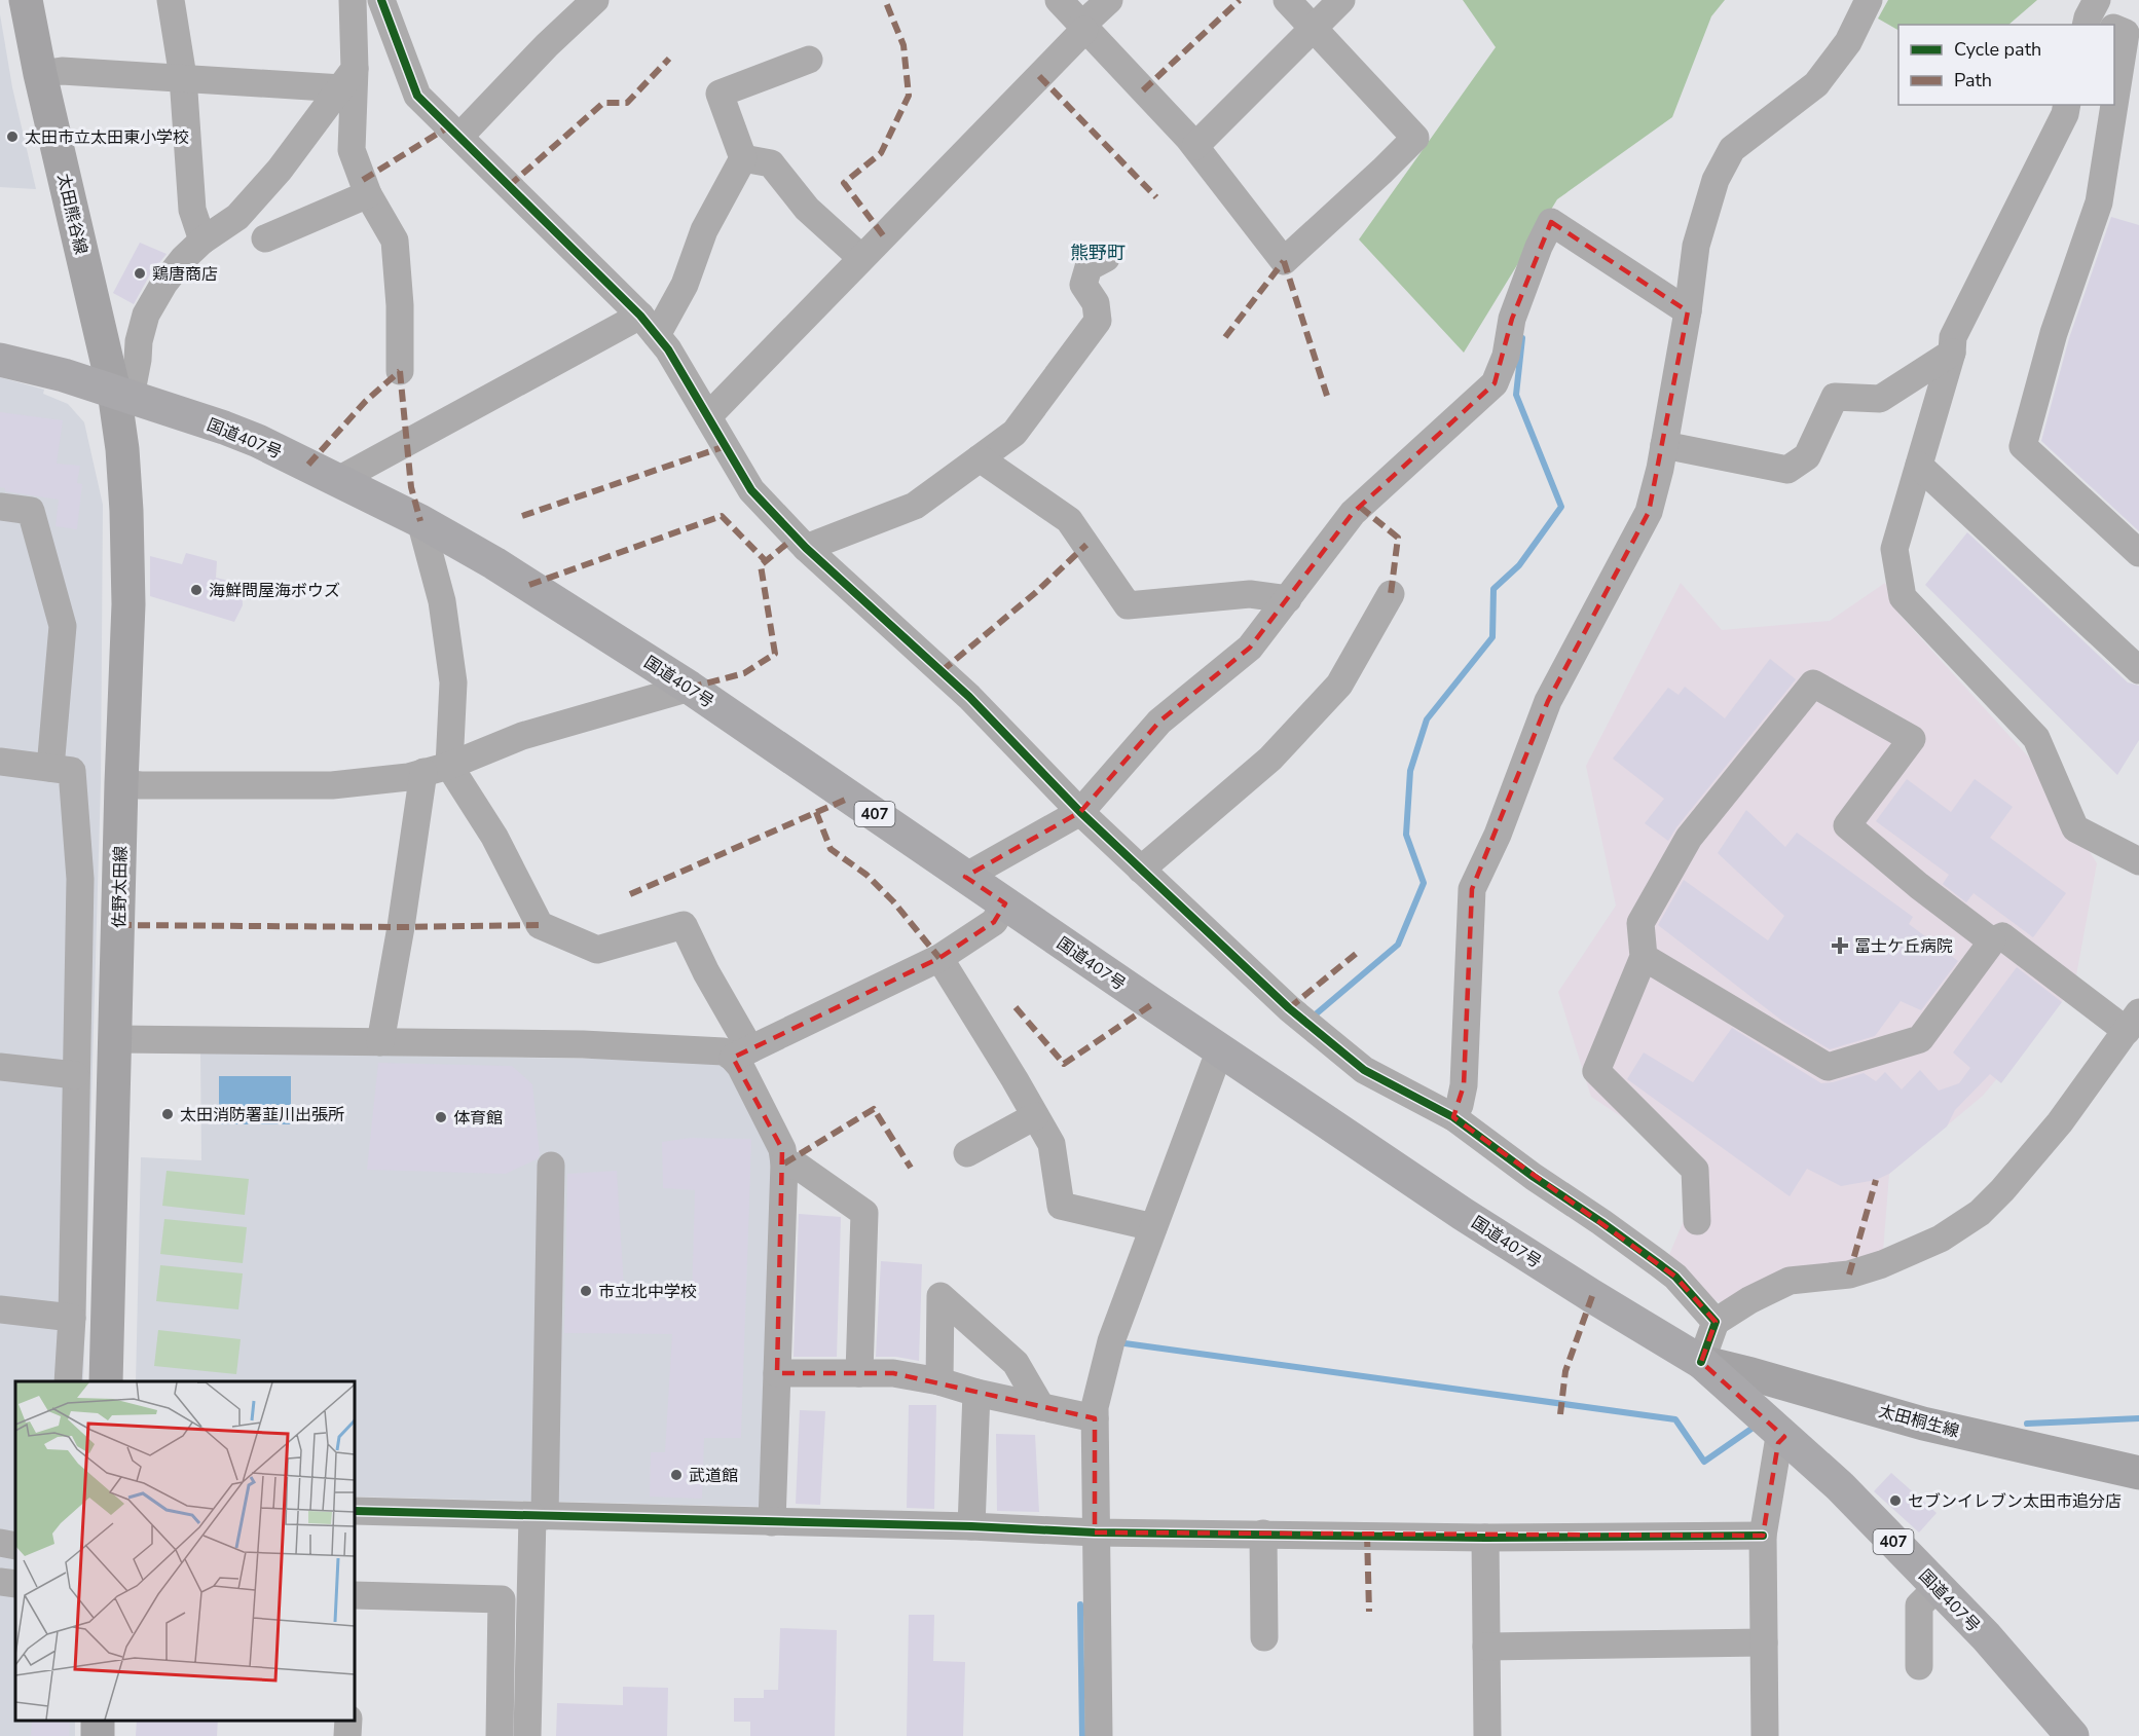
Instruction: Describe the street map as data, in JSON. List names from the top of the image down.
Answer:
{
  "streets": {
    "highway": ["国道407号", "407"],
    "main road": ["太田熊谷線", "佐野太田線", "太田桐生線"]
  },
  "crossings": [
    ["太田熊谷線", "国道407号"],
    ["太田熊谷線", "佐野太田線"],
    ["国道407号", "佐野太田線"],
    ["国道407号", "太田桐生線"]
  ],
  "districts": ["熊野町"],
  "places": {
    "other": [
      "太田市立太田東小学校",
      "鶏唐商店",
      "海鮮問屋海ボウズ",
      "太田消防署韮川出張所",
      "体育館",
      "市立北中学校",
      "武道館",
      "セブンイレブン太田市追分店"
    ],
    "health": ["冨士ケ丘病院"]
  },
  "legend": ["Cycle path", "Path"]
}
